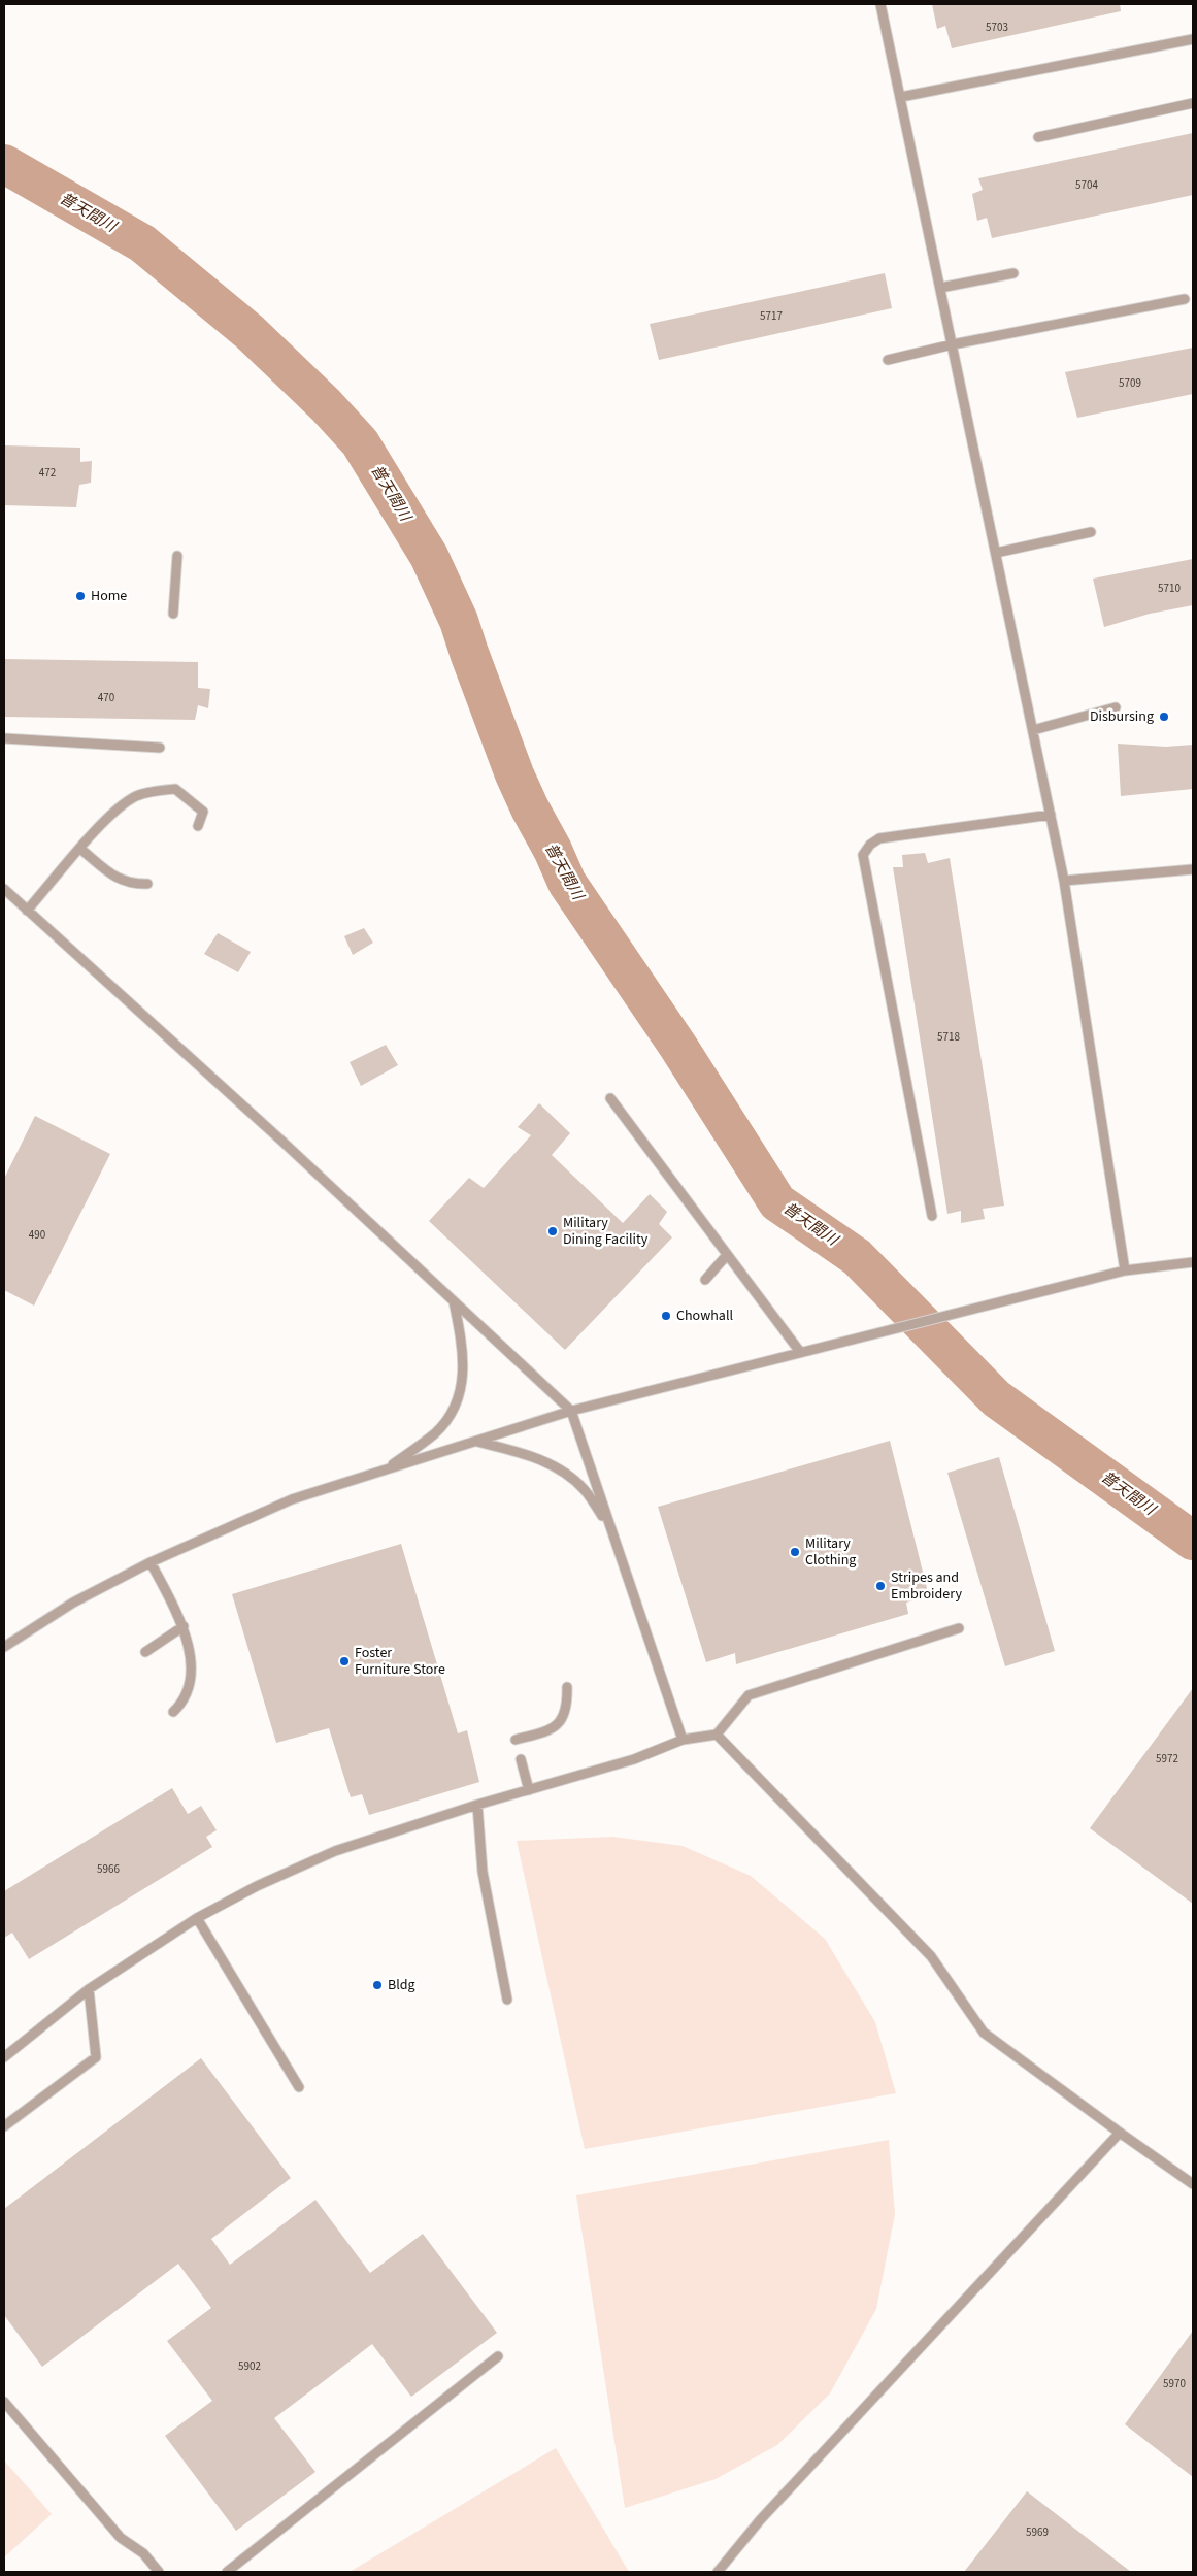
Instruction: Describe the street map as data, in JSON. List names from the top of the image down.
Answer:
{
  "water": ["普天間川"],
  "places": [
    "Home",
    "Disbursing",
    "Military Dining Facility",
    "Chowhall",
    "Military Clothing",
    "Stripes and Embroidery",
    "Foster Furniture Store",
    "Bldg"
  ],
  "house_numbers": [
    "5703",
    "5704",
    "5717",
    "5709",
    "472",
    "5710",
    "470",
    "5718",
    "490",
    "5972",
    "5966",
    "5902",
    "5970",
    "5969"
  ]
}
